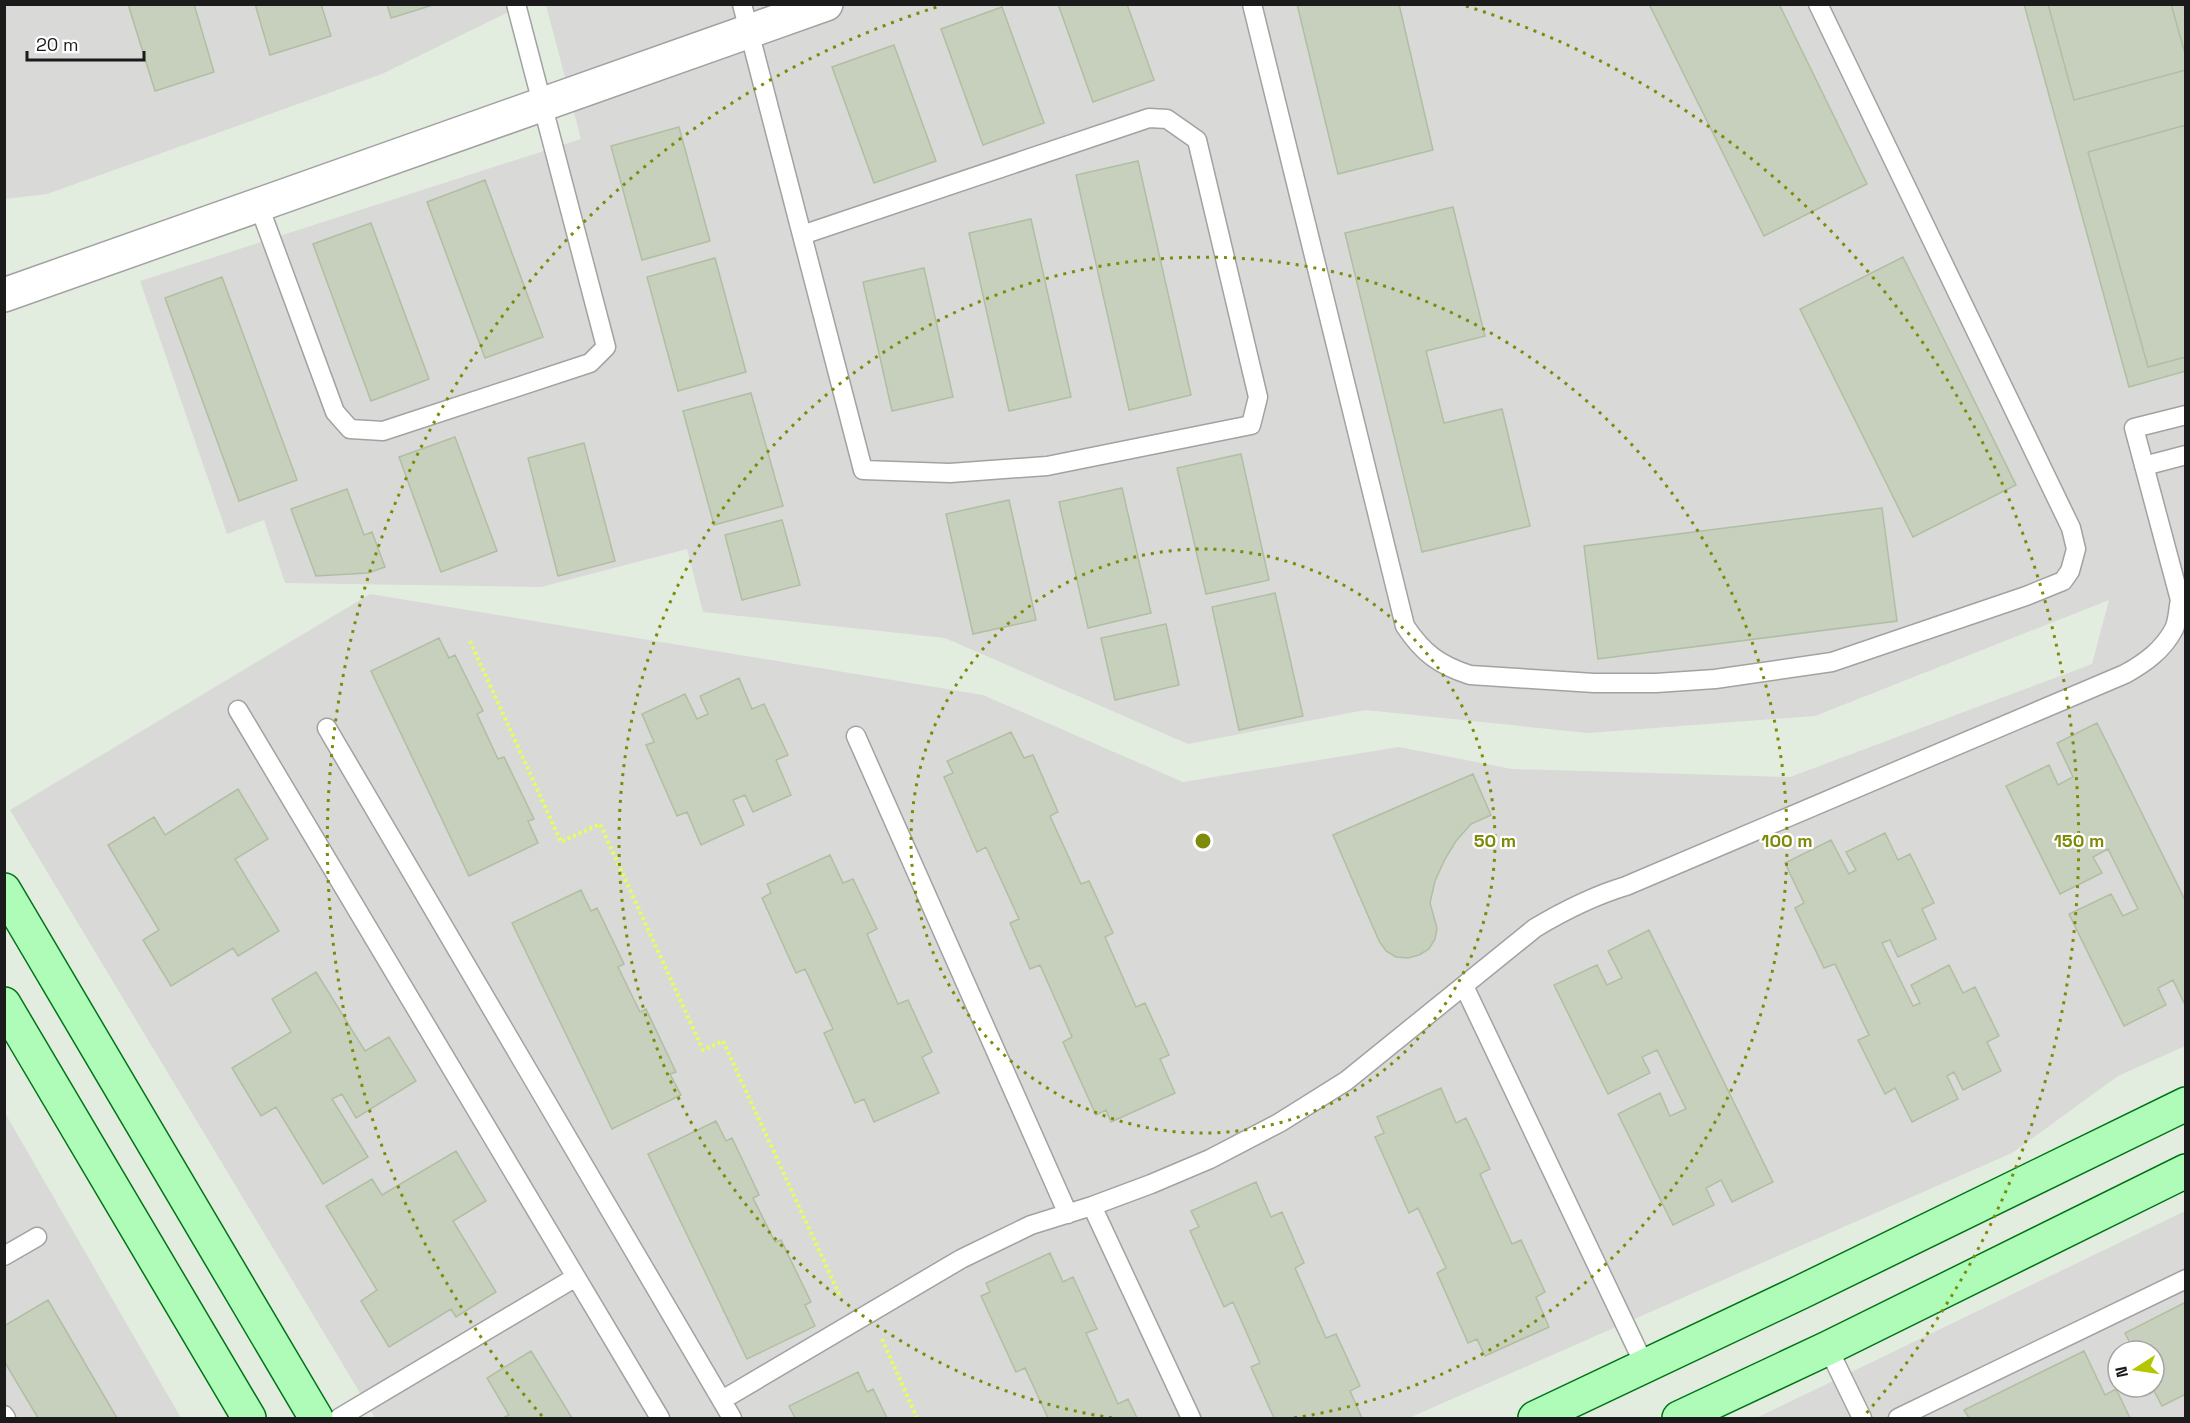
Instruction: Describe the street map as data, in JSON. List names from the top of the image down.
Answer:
{
  "scale_bar": "20 m",
  "north": "left",
  "rings": ["50 m", "100 m", "150 m"]
}
